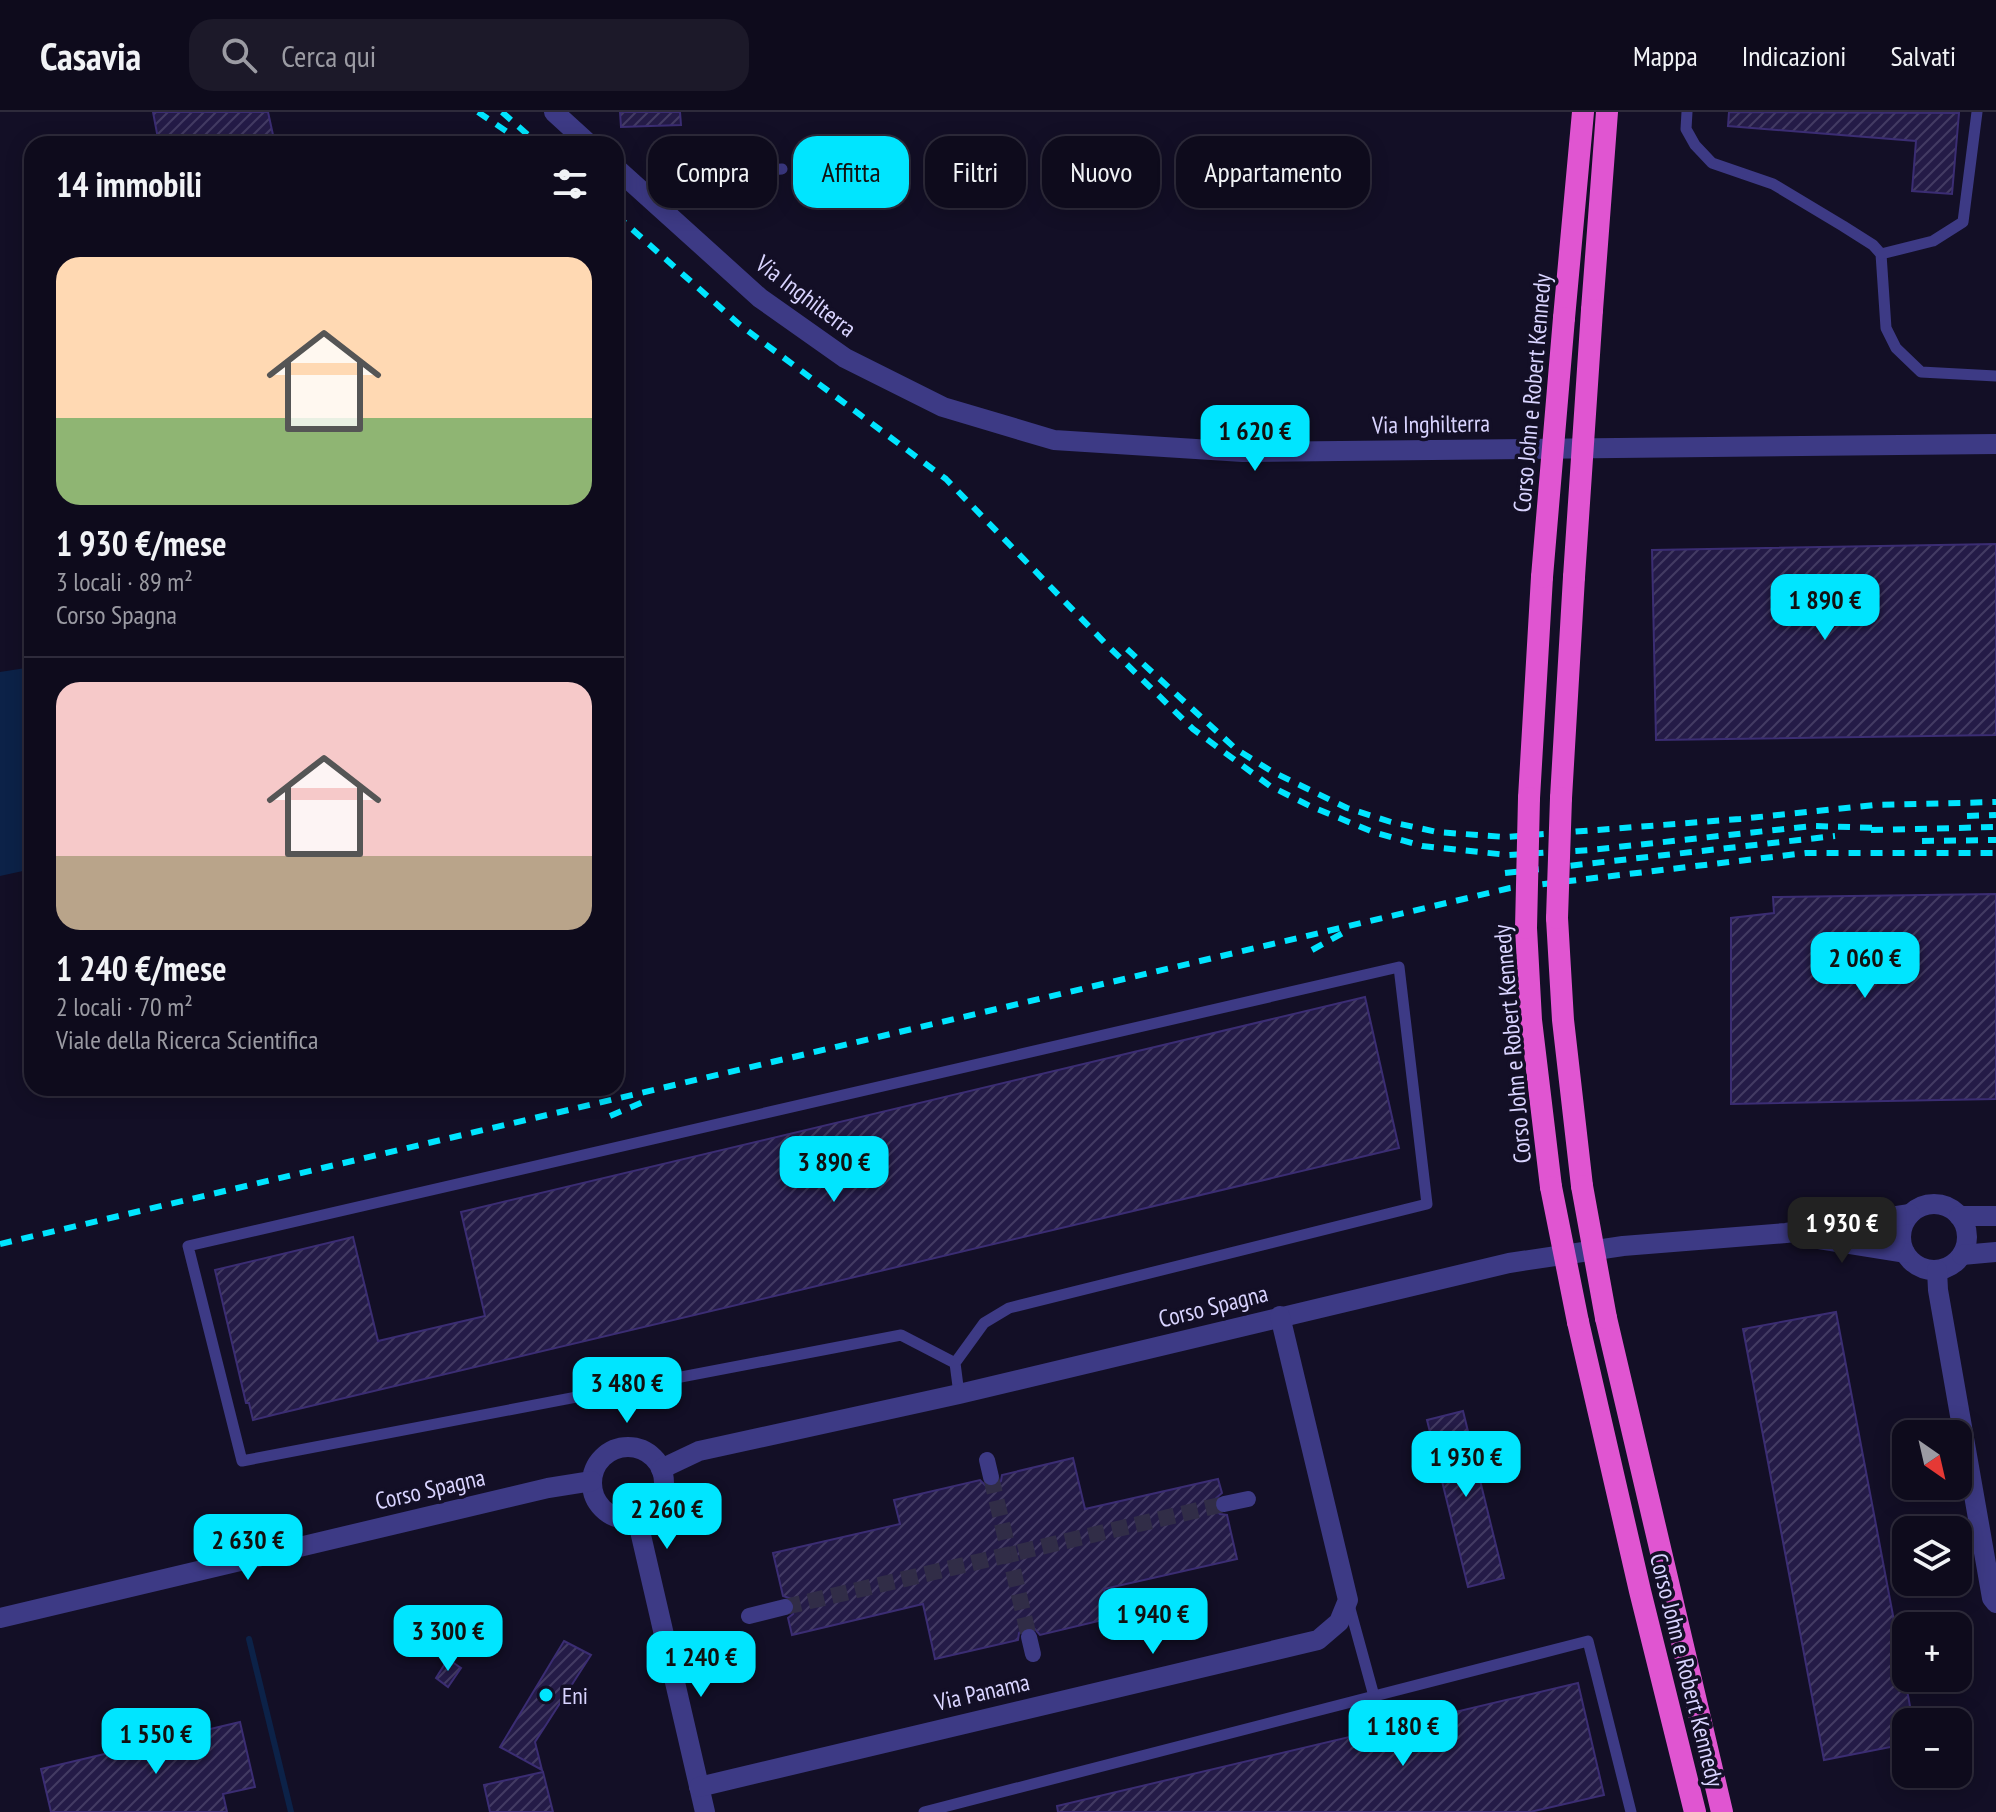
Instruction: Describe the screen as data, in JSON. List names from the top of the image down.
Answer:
{
  "streets": {
    "highway": ["Corso John e Robert Kennedy"],
    "street": ["Via Inghilterra", "Corso Spagna", "Via Panama"]
  },
  "places": ["Eni"],
  "north": "bottom right",
  "page": {
    "header": "Casavia",
    "search": "Cerca qui",
    "nav": ["Mappa", "Indicazioni", "Salvati"],
    "chip": [
      "Compra",
      "Affitta",
      "Filtri",
      "Nuovo",
      "Appartamento"
    ],
    "heading": "14 immobili",
    "list": [
      {
        "name": "1 930 €/mese",
        "note": "3 locali · 89 m² · Corso Spagna"
      },
      {
        "name": "1 240 €/mese",
        "note": "2 locali · 70 m² · Viale della Ricerca Scientifica"
      }
    ],
    "price": [
      "1 620 €",
      "1 890 €",
      "2 060 €",
      "3 890 €",
      "1 930 €",
      "3 480 €",
      "1 930 €",
      "2 260 €",
      "2 630 €",
      "1 940 €",
      "3 300 €",
      "1 240 €",
      "1 180 €",
      "1 550 €"
    ],
    "map_buttons": ["+", "−"]
  }
}
